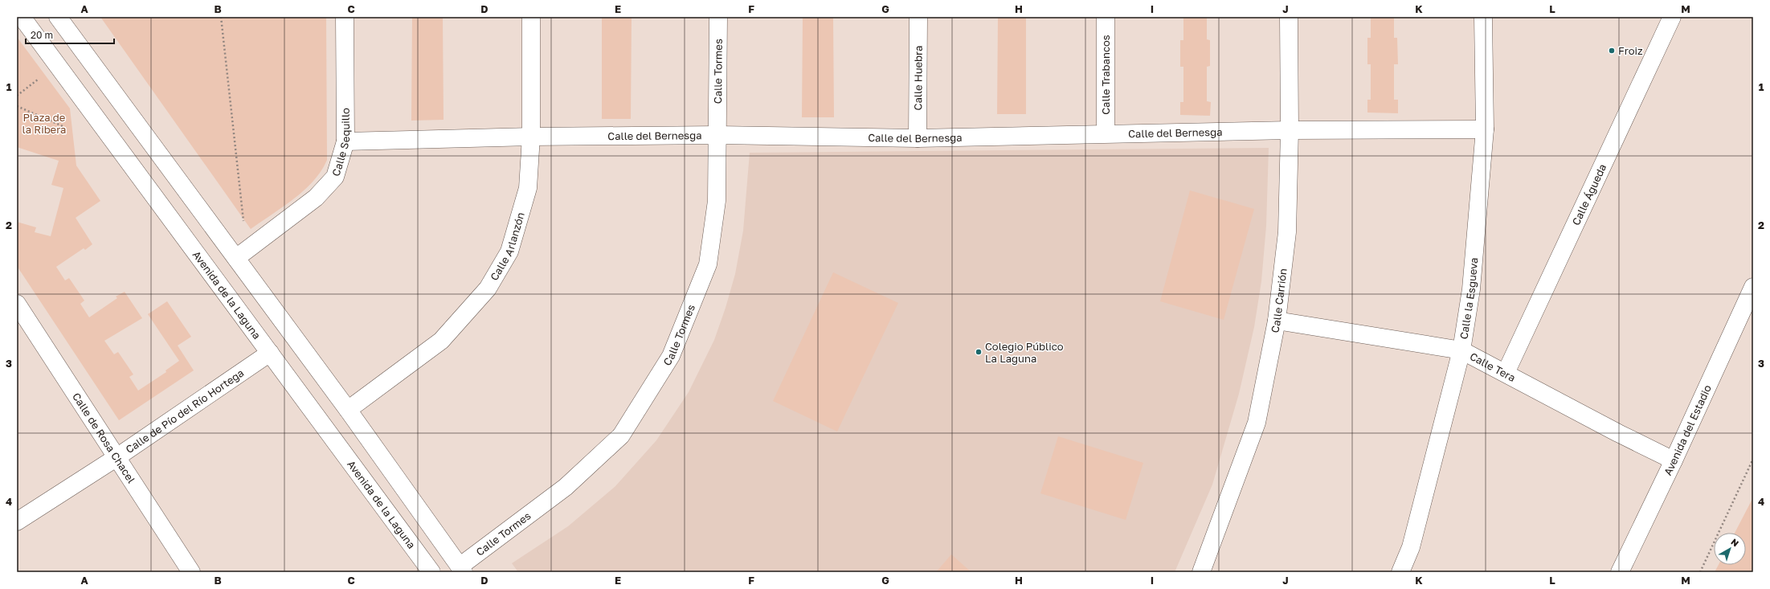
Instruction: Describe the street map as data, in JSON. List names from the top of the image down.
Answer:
{
  "streets": {
    "street": [
      "Calle Tormes",
      "Calle Trabancos",
      "Calle Huebra",
      "Calle del Bernesga",
      "Calle Sequillo",
      "Calle Águeda",
      "Calle Arlanzón",
      "Avenida de la Laguna",
      "Calle la Esgueva",
      "Calle Carrión",
      "Calle Tera",
      "Calle de Pío del Río Hortega",
      "Avenida del Estadio",
      "Calle de Rosa Chacel"
    ]
  },
  "crossings": [
    ["Calle Tormes", "Calle del Bernesga"],
    ["Calle Trabancos", "Calle del Bernesga"],
    ["Calle Huebra", "Calle del Bernesga"],
    ["Calle del Bernesga", "Calle Sequillo"],
    ["Calle del Bernesga", "Calle Arlanzón"],
    ["Calle del Bernesga", "Calle la Esgueva"],
    ["Calle del Bernesga", "Calle Carrión"],
    ["Calle Águeda", "Calle Tera"],
    ["Avenida de la Laguna", "Calle de Pío del Río Hortega"],
    ["Calle la Esgueva", "Calle Tera"],
    ["Calle Carrión", "Calle Tera"],
    ["Calle Tera", "Avenida del Estadio"],
    ["Calle de Pío del Río Hortega", "Calle de Rosa Chacel"]
  ],
  "parks": ["Plaza de la Ribera"],
  "places": ["Froiz", "Colegio Público La Laguna"],
  "scale_bar": "20 m",
  "north": "top right",
  "grid": {
    "columns": [
      "A",
      "B",
      "C",
      "D",
      "E",
      "F",
      "G",
      "H",
      "I",
      "J",
      "K",
      "L",
      "M"
    ],
    "rows": [
      "1",
      "2",
      "3",
      "4"
    ]
  }
}
